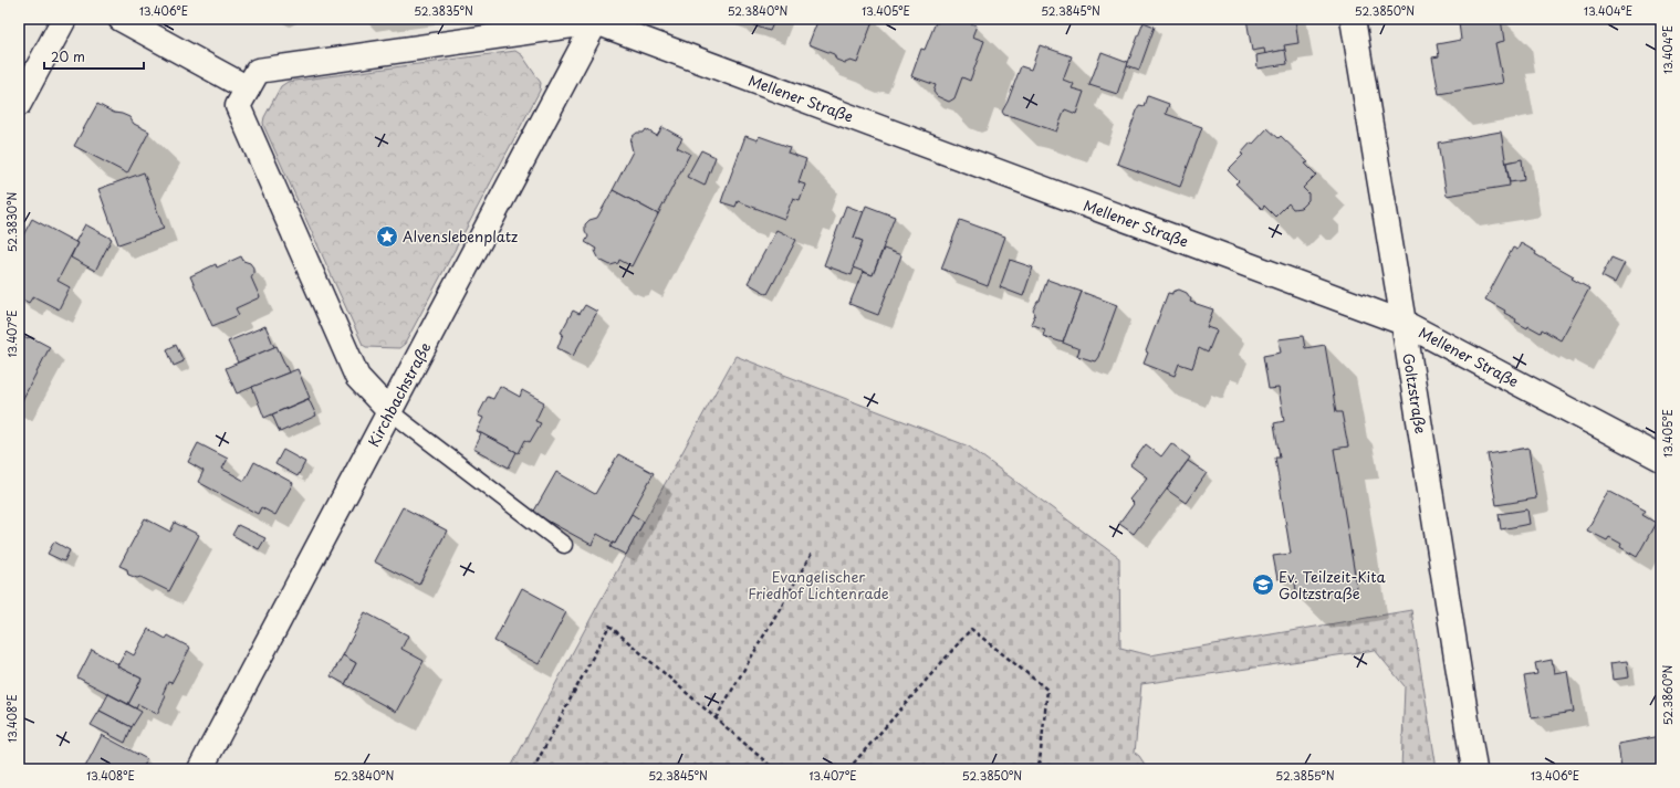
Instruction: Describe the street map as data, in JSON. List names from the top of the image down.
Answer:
{
  "streets": {
    "street": ["Mellener Straße", "Goltzstraße", "Kirchbachstraße"]
  },
  "crossings": [
    ["Mellener Straße", "Goltzstraße"],
    ["Mellener Straße", "Kirchbachstraße"]
  ],
  "parks": ["Evangelischer Friedhof Lichtenrade"],
  "places": {
    "place": ["Alvenslebenplatz"],
    "school or university": ["Ev. Teilzeit-Kita Goltzstraße"]
  },
  "scale_bar": "20 m",
  "coordinates": [
    "13.406°E",
    "52.3835°N",
    "52.3840°N",
    "13.405°E",
    "52.3845°N",
    "52.3850°N",
    "13.404°E",
    "52.3830°N",
    "13.407°E",
    "52.3860°N",
    "13.408°E",
    "52.3855°N"
  ]
}
